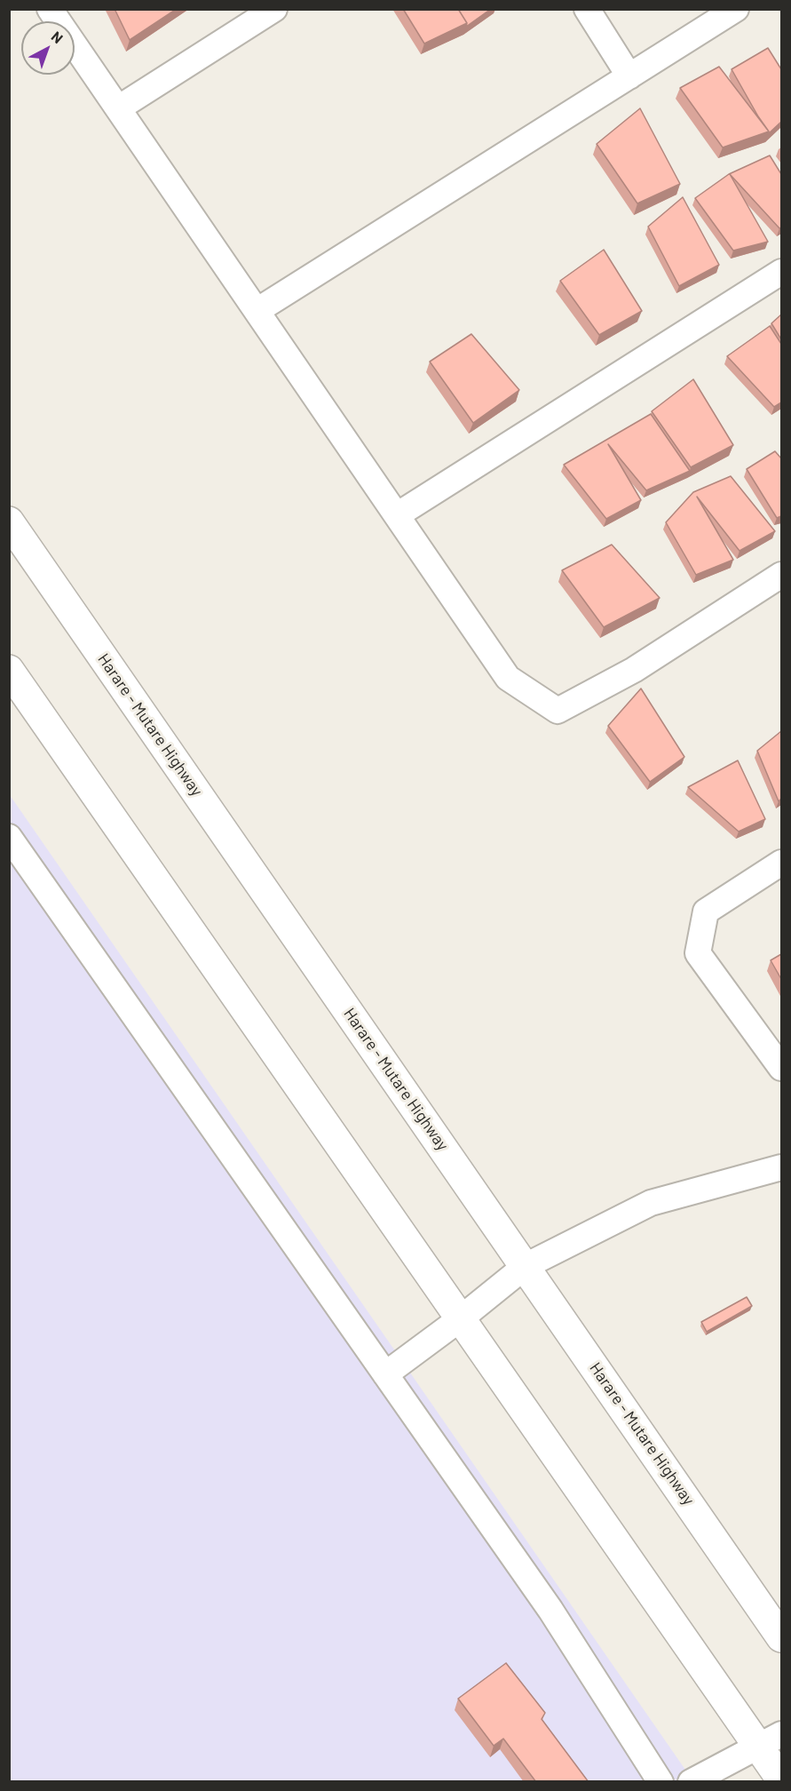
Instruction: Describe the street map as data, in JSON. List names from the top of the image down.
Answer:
{
  "streets": {
    "highway": ["Harare - Mutare Highway"]
  },
  "north": "top right"
}
